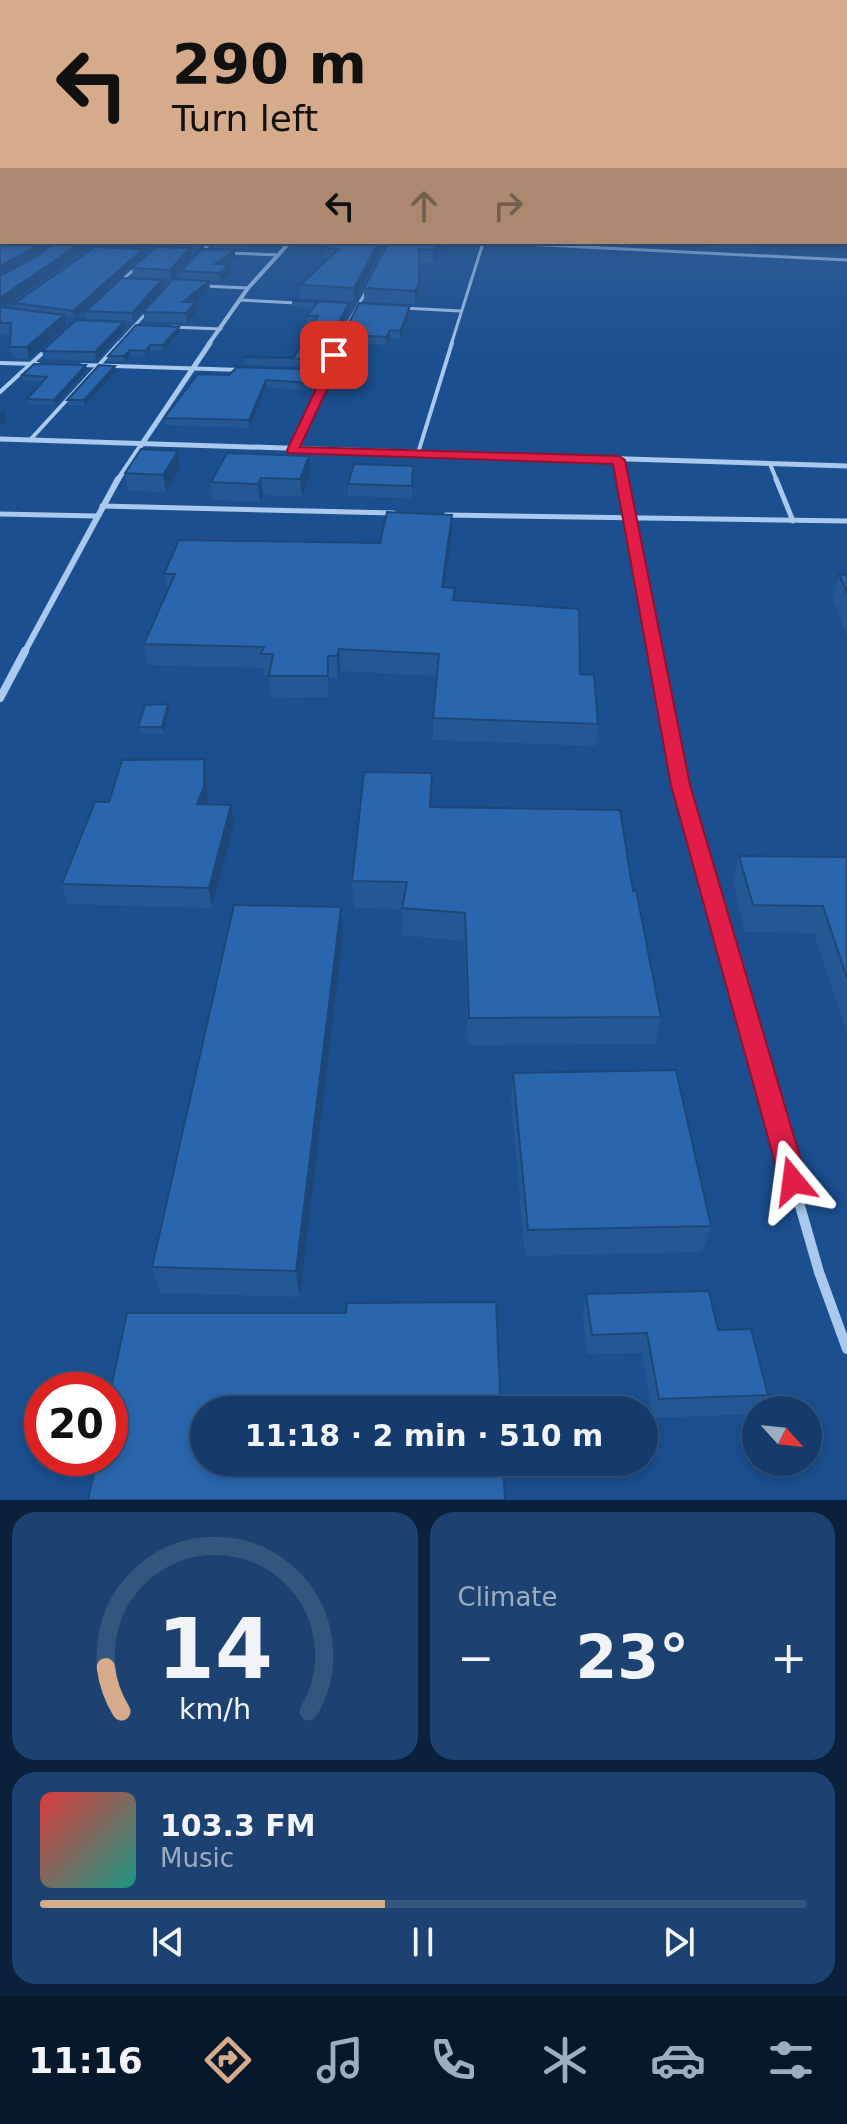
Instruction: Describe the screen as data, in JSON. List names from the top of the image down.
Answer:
{
  "north": "bottom right",
  "page": {
    "turn": ["290 m", "Turn left"],
    "limit": "20",
    "trip": "11:18 · 2 min · 510 m",
    "tile": "Climate",
    "heat": ["−", "23°", "+"],
    "song": ["103.3 FM", "Music"],
    "tabs": "11:16",
    "gauge": ["14", "km/h"]
  }
}
